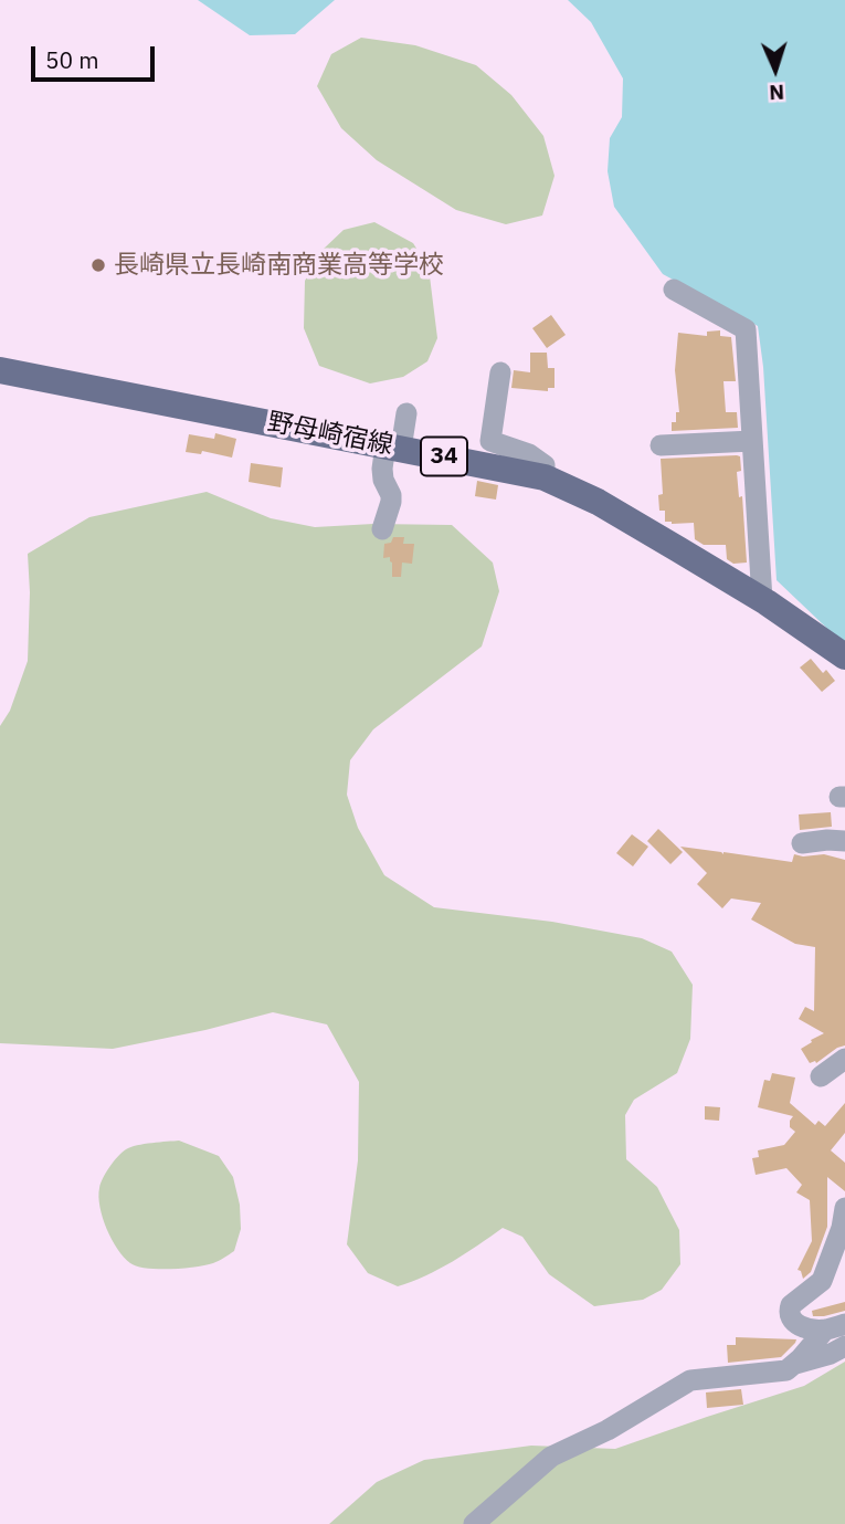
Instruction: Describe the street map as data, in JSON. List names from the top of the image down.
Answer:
{
  "streets": {
    "main road": ["野母崎宿線", "34"]
  },
  "places": ["長崎県立長崎南商業高等学校"],
  "scale_bar": "50 m",
  "north": "bottom"
}
